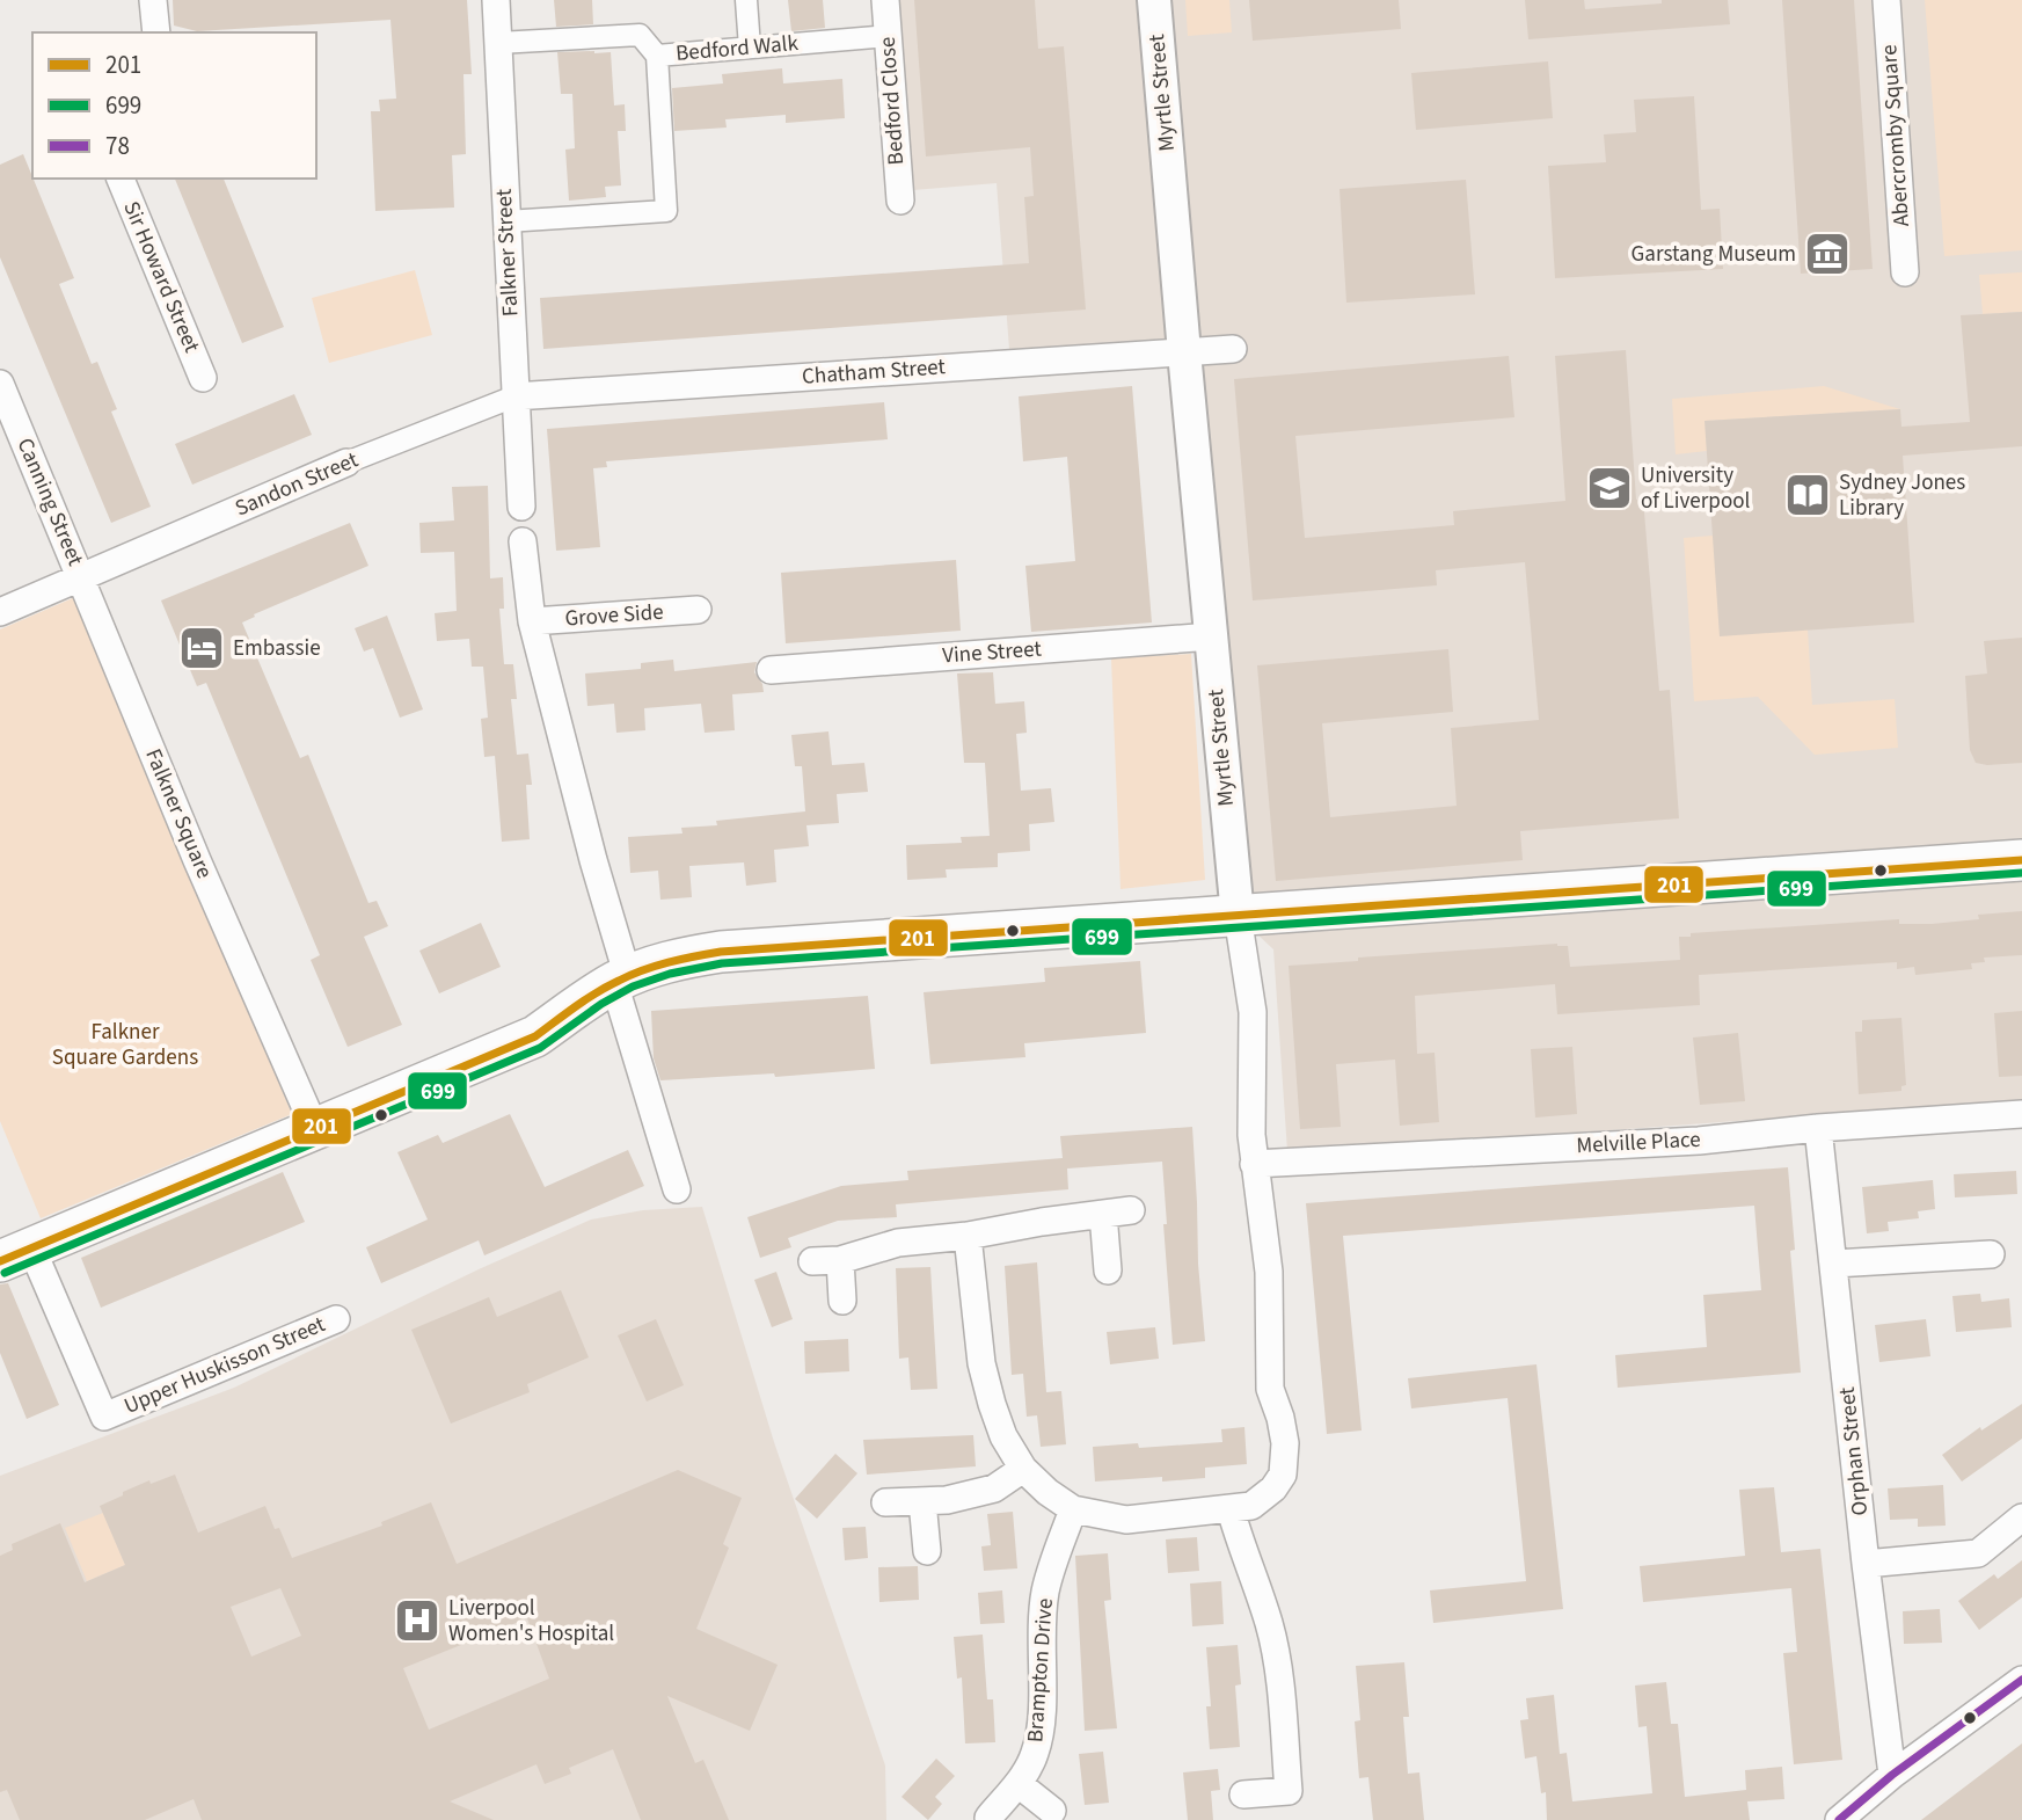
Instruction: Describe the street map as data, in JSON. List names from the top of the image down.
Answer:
{
  "streets": {
    "street": [
      "Bedford Walk",
      "Myrtle Street",
      "Bedford Close",
      "Abercromby Square",
      "Falkner Street",
      "Sir Howard Street",
      "Chatham Street",
      "Sandon Street",
      "Canning Street",
      "Grove Side",
      "Vine Street",
      "Falkner Square",
      "Melville Place",
      "Upper Huskisson Street",
      "Orphan Street",
      "Brampton Drive"
    ]
  },
  "crossings": [
    ["Bedford Walk", "Bedford Close"],
    ["Bedford Walk", "Falkner Street"],
    ["Myrtle Street", "Chatham Street"],
    ["Myrtle Street", "Vine Street"],
    ["Myrtle Street", "Melville Place"],
    ["Falkner Street", "Chatham Street"],
    ["Falkner Street", "Sandon Street"],
    ["Chatham Street", "Sandon Street"],
    ["Sandon Street", "Canning Street"],
    ["Sandon Street", "Falkner Square"],
    ["Canning Street", "Falkner Square"],
    ["Melville Place", "Orphan Street"]
  ],
  "parks": ["Falkner Square Gardens"],
  "places": {
    "museum": ["Garstang Museum"],
    "school or university": ["University of Liverpool"],
    "library": ["Sydney Jones Library"],
    "hotel": ["Embassie"],
    "hospital": ["Liverpool Women's Hospital"]
  },
  "lines": ["transit line 201", "transit line 699", "transit line 78"],
  "legend": ["201", "699", "78"]
}
